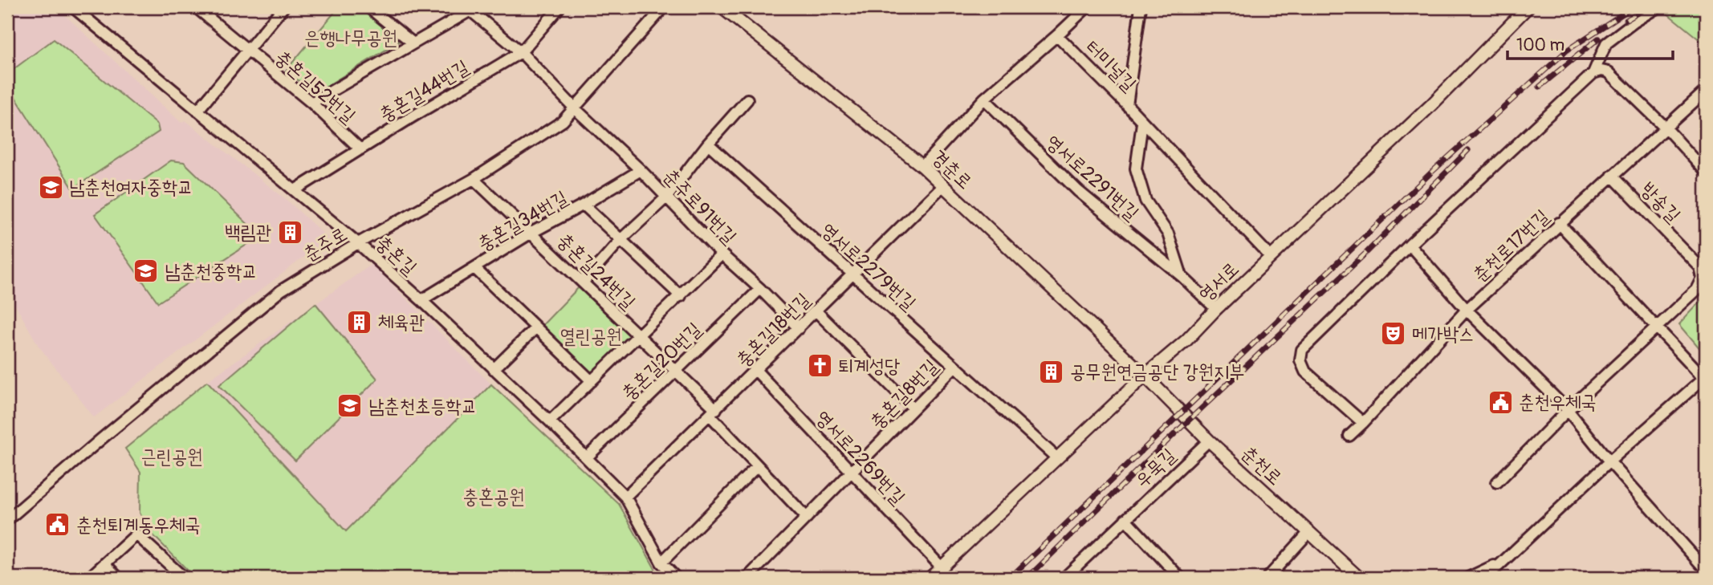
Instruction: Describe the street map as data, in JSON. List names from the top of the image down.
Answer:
{
  "streets": {
    "street": [
      "터미널길",
      "충혼길52번길",
      "충혼길44번길",
      "경춘로",
      "영서로2291번길",
      "방송길",
      "춘주로91번길",
      "충혼길34번길",
      "춘주로",
      "춘천로17번길",
      "충혼길",
      "영서로2279번길",
      "충혼길24번길",
      "영서로",
      "충혼길18번길",
      "충혼길20번길",
      "충혼길8번길",
      "영서로2269번길",
      "춘천로",
      "우묵길"
    ]
  },
  "crossings": [
    ["터미널길", "경춘로"],
    ["터미널길", "영서로2291번길"],
    ["터미널길", "영서로"],
    ["충혼길52번길", "충혼길44번길"],
    ["충혼길52번길", "충혼길"],
    ["충혼길44번길", "춘주로91번길"],
    ["충혼길44번길", "충혼길"],
    ["경춘로", "영서로"],
    ["경춘로", "충혼길18번길"],
    ["경춘로", "춘천로"],
    ["영서로2291번길", "영서로"],
    ["방송길", "춘천로17번길"],
    ["춘주로91번길", "충혼길34번길"],
    ["춘주로91번길", "춘주로"],
    ["춘주로91번길", "충혼길24번길"],
    ["춘주로91번길", "충혼길18번길"],
    ["춘주로91번길", "충혼길20번길"],
    ["충혼길34번길", "충혼길"],
    ["충혼길34번길", "충혼길24번길"],
    ["춘주로", "충혼길"],
    ["춘주로", "충혼길24번길"],
    ["충혼길", "충혼길24번길"],
    ["충혼길", "충혼길18번길"],
    ["충혼길", "충혼길20번길"],
    ["영서로2279번길", "영서로"],
    ["영서로2279번길", "충혼길18번길"],
    ["영서로2279번길", "충혼길8번길"],
    ["영서로", "영서로2269번길"],
    ["영서로", "춘천로"],
    ["충혼길18번길", "영서로2269번길"],
    ["충혼길8번길", "영서로2269번길"],
    ["춘천로", "우묵길"]
  ],
  "parks": [
    "은행나무공원",
    "열린공원",
    "근린공원",
    "충혼공원"
  ],
  "places": {
    "school or university": ["남춘천여자중학교", "남춘천중학교", "남춘천초등학교"],
    "building": ["백림관", "체육관", "공무원연금공단 강원지부"],
    "theatre": ["메가박스"],
    "church": ["퇴계성당"],
    "public building": ["춘천우체국", "춘천퇴계동우체국"]
  },
  "scale_bar": "100 m"
}
